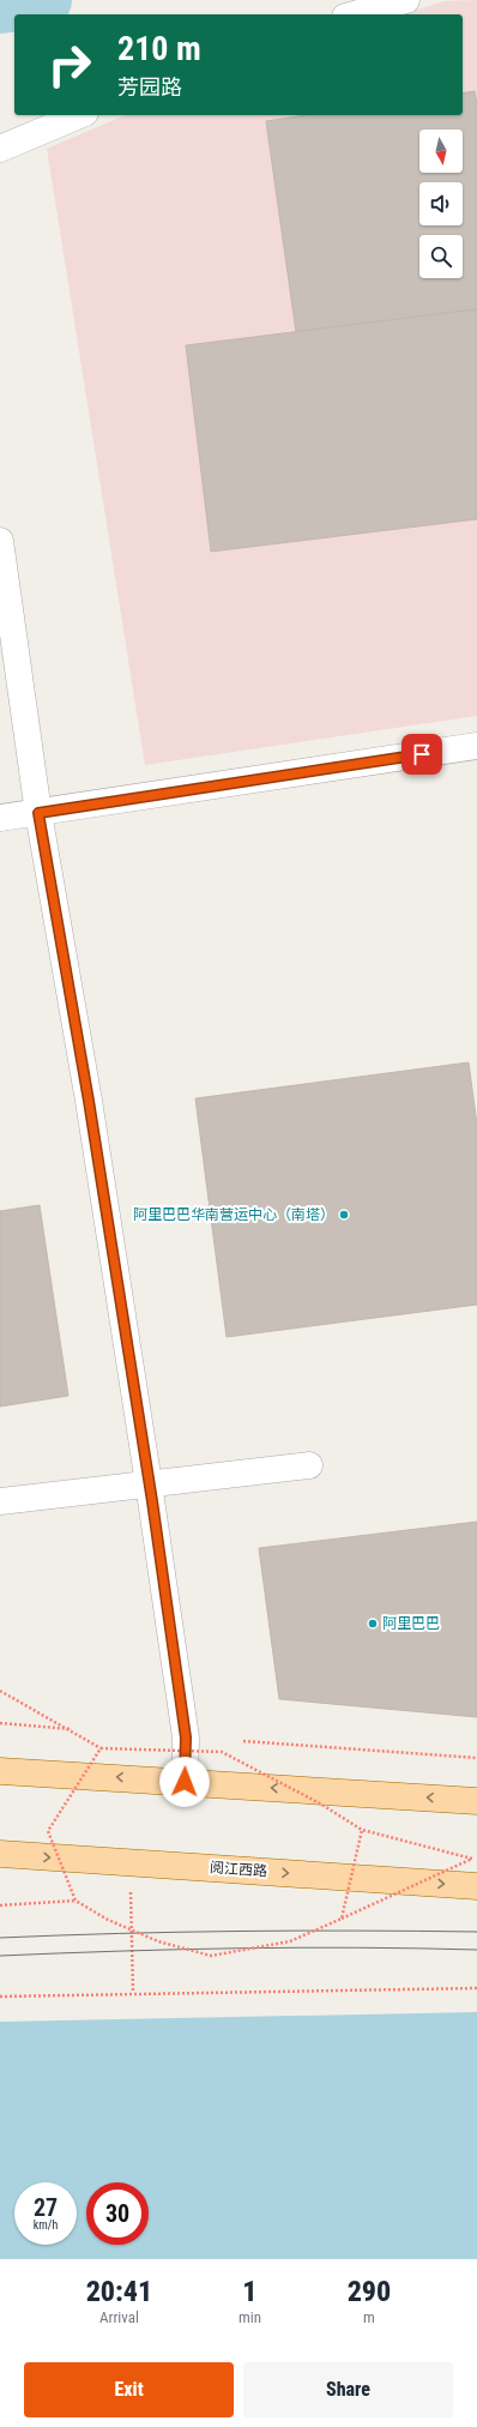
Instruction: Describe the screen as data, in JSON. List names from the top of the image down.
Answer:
{
  "streets": {
    "main road": ["阅江西路"]
  },
  "places": ["阿里巴巴华南营运中心（南塔）", "阿里巴巴"],
  "north": "bottom",
  "page": {
    "turn": ["210 m", "芳园路"],
    "speed": "27 km/h",
    "limit": "30",
    "eta": [
      "20:41",
      "Arrival",
      "1",
      "min",
      "290",
      "m"
    ],
    "buttons": ["Exit", "Share"]
  }
}
